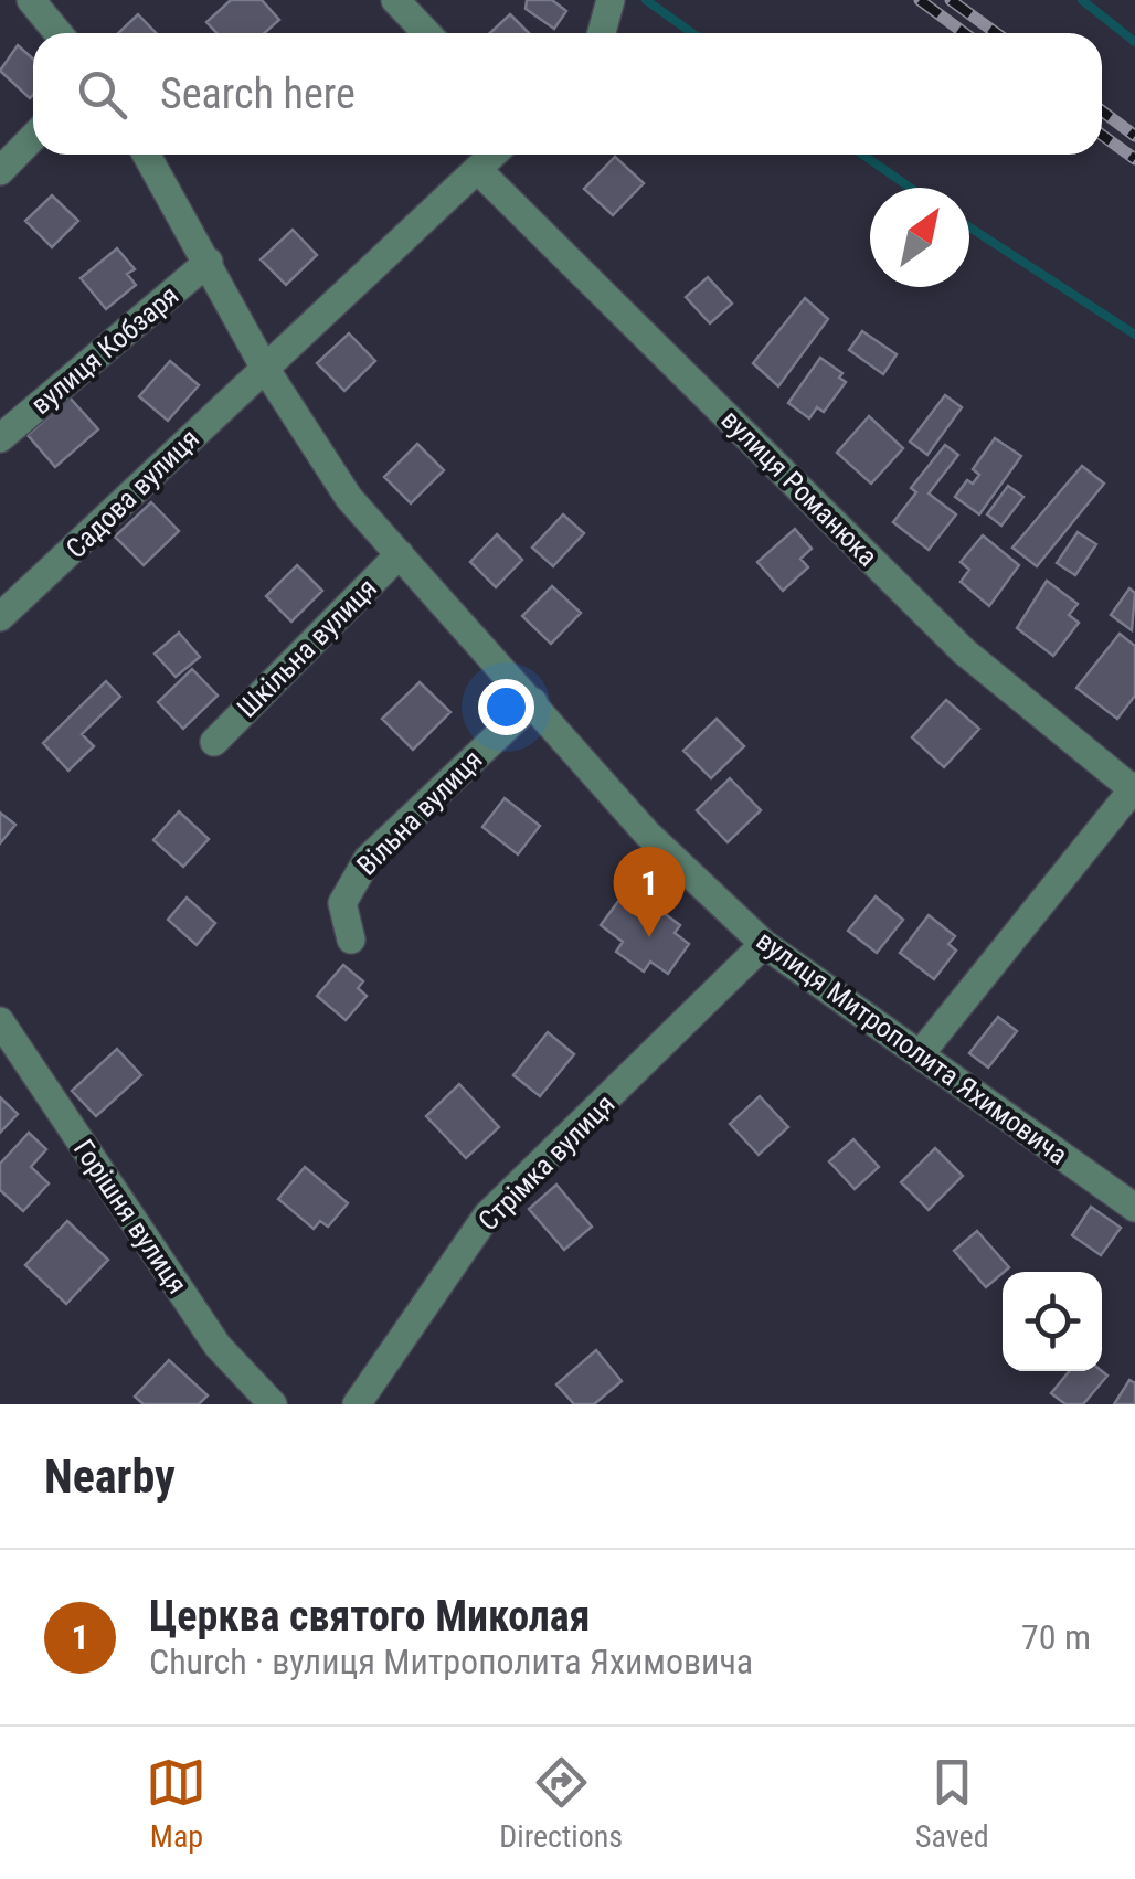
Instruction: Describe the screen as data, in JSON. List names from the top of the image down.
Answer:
{
  "streets": {
    "street": [
      "вулиця Кобзаря",
      "вулиця Романюка",
      "Садова вулиця",
      "Шкільна вулиця",
      "Вільна вулиця",
      "вулиця Митрополита Яхимовича",
      "Стрімка вулиця",
      "Горішня вулиця"
    ]
  },
  "crossings": [
    ["вулиця Кобзаря", "вулиця Митрополита Яхимовича"],
    ["вулиця Романюка", "вулиця Митрополита Яхимовича"],
    ["Садова вулиця", "вулиця Митрополита Яхимовича"],
    ["Шкільна вулиця", "вулиця Митрополита Яхимовича"],
    ["Вільна вулиця", "вулиця Митрополита Яхимовича"],
    ["вулиця Митрополита Яхимовича", "Стрімка вулиця"]
  ],
  "north": "top right",
  "page": {
    "search": "Search here",
    "pins": "1",
    "heading": "Nearby",
    "list": [
      {
        "mark": "1",
        "name": "Церква святого Миколая",
        "note": "Church · вулиця Митрополита Яхимовича",
        "value": "70 m"
      }
    ],
    "nav": ["Map", "Directions", "Saved"]
  }
}
